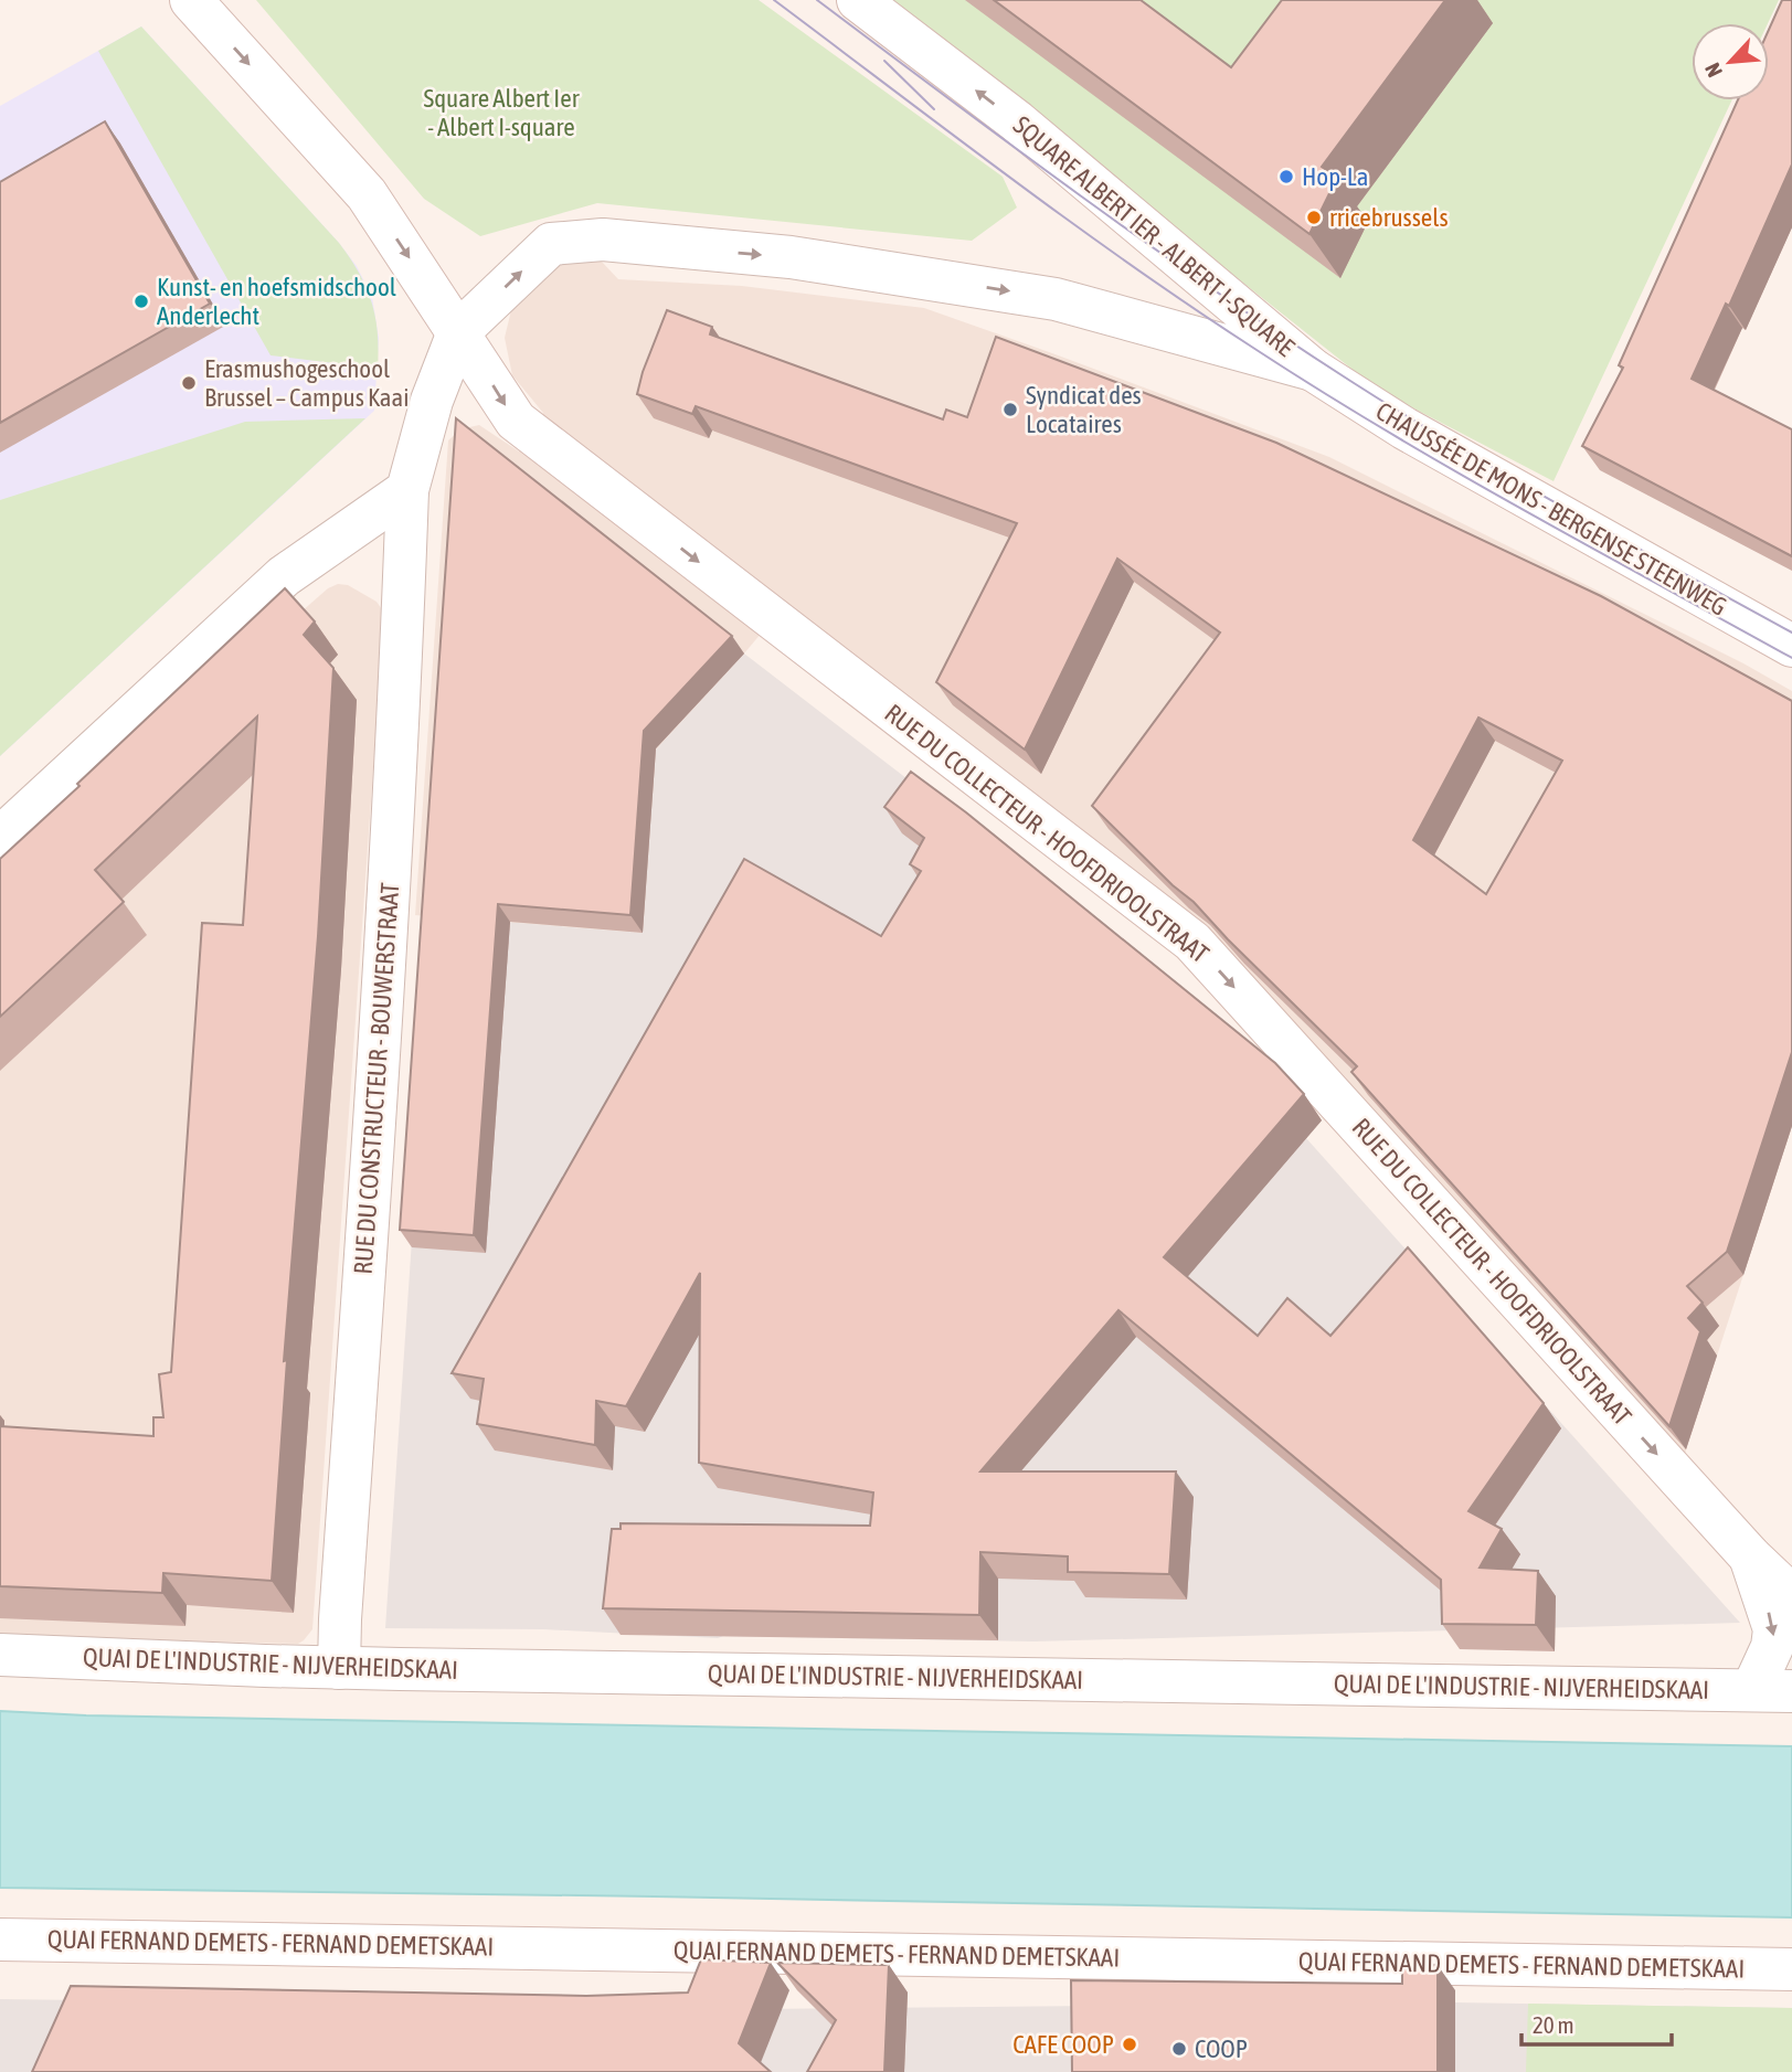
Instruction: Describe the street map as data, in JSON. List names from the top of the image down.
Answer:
{
  "streets": {
    "street": [
      "SQUARE ALBERT IER - ALBERT I-SQUARE",
      "CHAUSSÉE DE MONS - BERGENSE STEENWEG",
      "RUE DU COLLECTEUR - HOOFDRIOOLSTRAAT",
      "RUE DU CONSTRUCTEUR - BOUWERSTRAAT",
      "QUAI DE L'INDUSTRIE - NIJVERHEIDSKAAI",
      "QUAI FERNAND DEMETS - FERNAND DEMETSKAAI"
    ]
  },
  "crossings": [
    ["SQUARE ALBERT IER - ALBERT I-SQUARE", "CHAUSSÉE DE MONS - BERGENSE STEENWEG"],
    ["SQUARE ALBERT IER - ALBERT I-SQUARE", "RUE DU COLLECTEUR - HOOFDRIOOLSTRAAT"],
    ["SQUARE ALBERT IER - ALBERT I-SQUARE", "RUE DU CONSTRUCTEUR - BOUWERSTRAAT"],
    ["RUE DU COLLECTEUR - HOOFDRIOOLSTRAAT", "RUE DU CONSTRUCTEUR - BOUWERSTRAAT"],
    ["RUE DU COLLECTEUR - HOOFDRIOOLSTRAAT", "QUAI DE L'INDUSTRIE - NIJVERHEIDSKAAI"],
    ["RUE DU CONSTRUCTEUR - BOUWERSTRAAT", "QUAI DE L'INDUSTRIE - NIJVERHEIDSKAAI"]
  ],
  "one_way": ["RUE DU COLLECTEUR - HOOFDRIOOLSTRAAT"],
  "parks": ["Square Albert Ier - Albert I-square"],
  "places": [
    "Hop-La",
    "rricebrussels",
    "Kunst- en hoefsmidschool Anderlecht",
    "Erasmushogeschool Brussel – Campus Kaai",
    "Syndicat des Locataires",
    "CAFE COOP",
    "COOP"
  ],
  "scale_bar": "20 m",
  "north": "bottom left"
}
